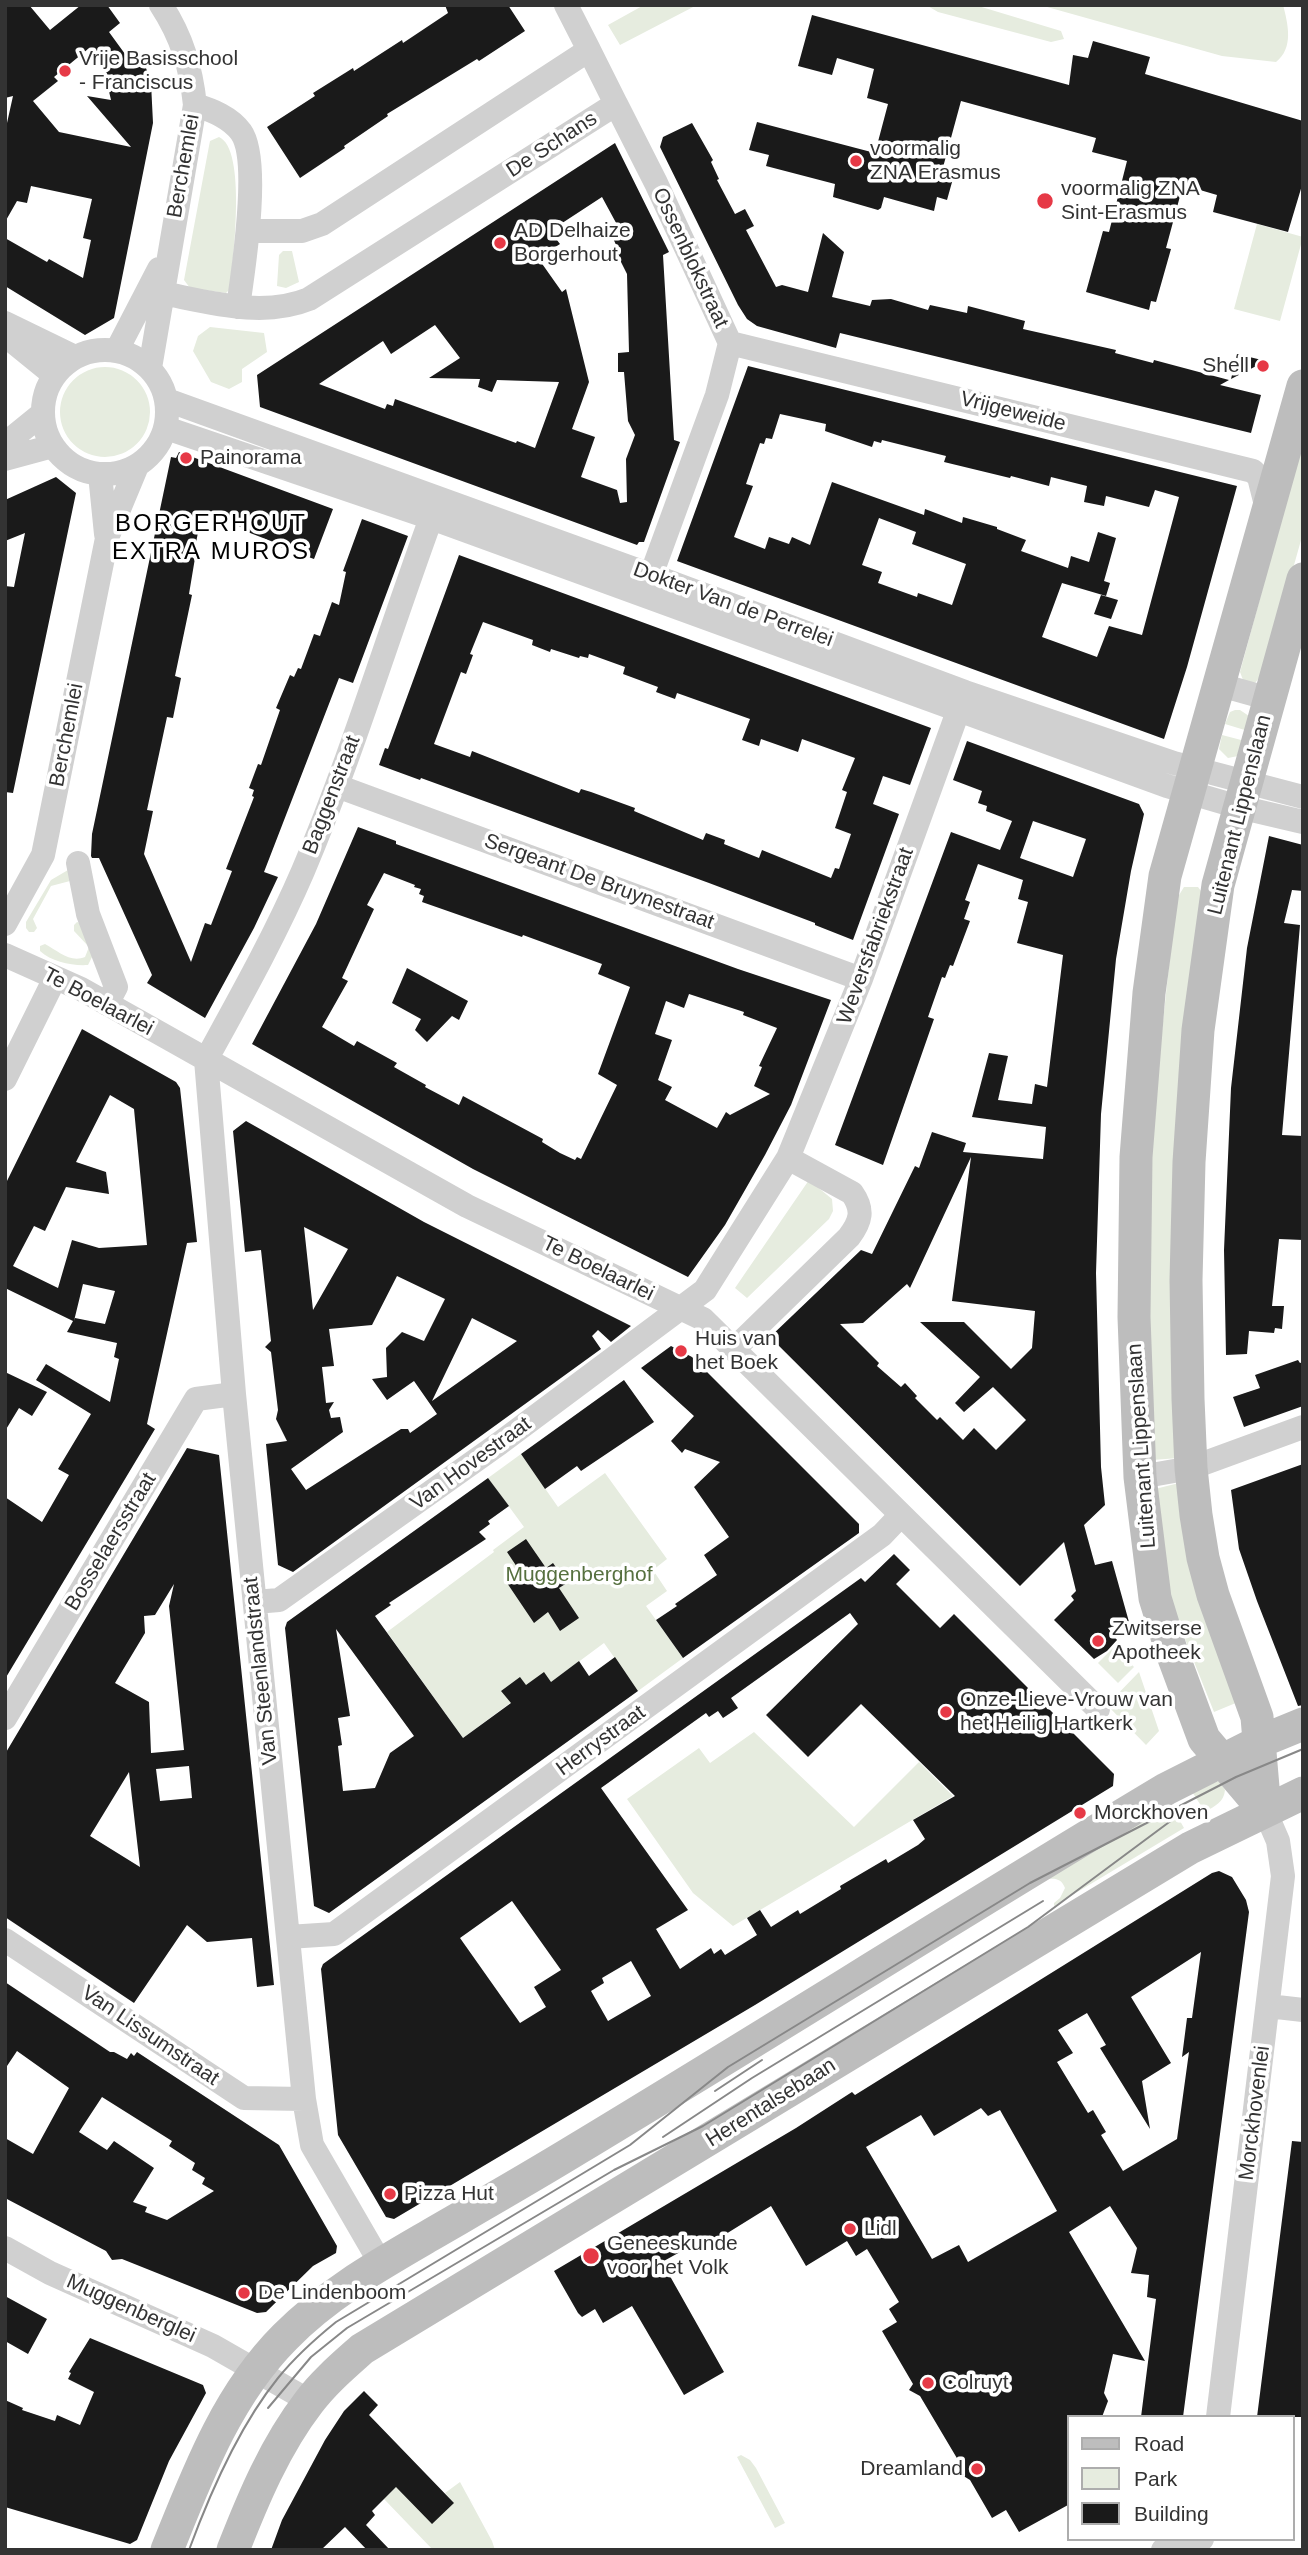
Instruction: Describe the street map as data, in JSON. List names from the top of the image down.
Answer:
{
  "streets": {
    "main road": ["Luitenant Lippenslaan", "Herentalsebaan"],
    "street": [
      "De Schans",
      "Berchemlei",
      "Ossenblokstraat",
      "Vrijgeweide",
      "Dokter Van de Perrelei",
      "Baggenstraat",
      "Sergeant De Bruynestraat",
      "Weversfabriekstraat",
      "Te Boelaarlei",
      "Van Hovestraat",
      "Bosselaersstraat",
      "Van Steenlandstraat",
      "Herrystraat",
      "Van Lissumstraat",
      "Morckhovenlei",
      "Muggenberglei"
    ]
  },
  "crossings": [
    ["De Schans", "Berchemlei"],
    ["De Schans", "Ossenblokstraat"],
    ["Berchemlei", "Dokter Van de Perrelei"],
    ["Ossenblokstraat", "Vrijgeweide"],
    ["Ossenblokstraat", "Dokter Van de Perrelei"],
    ["Vrijgeweide", "Luitenant Lippenslaan"],
    ["Dokter Van de Perrelei", "Baggenstraat"],
    ["Dokter Van de Perrelei", "Luitenant Lippenslaan"],
    ["Dokter Van de Perrelei", "Weversfabriekstraat"],
    ["Baggenstraat", "Sergeant De Bruynestraat"],
    ["Baggenstraat", "Te Boelaarlei"],
    ["Baggenstraat", "Van Steenlandstraat"],
    ["Luitenant Lippenslaan", "Herentalsebaan"],
    ["Luitenant Lippenslaan", "Morckhovenlei"],
    ["Sergeant De Bruynestraat", "Weversfabriekstraat"],
    ["Weversfabriekstraat", "Te Boelaarlei"],
    ["Weversfabriekstraat", "Van Hovestraat"],
    ["Te Boelaarlei", "Van Hovestraat"],
    ["Te Boelaarlei", "Van Steenlandstraat"],
    ["Te Boelaarlei", "Herrystraat"],
    ["Van Hovestraat", "Van Steenlandstraat"],
    ["Bosselaersstraat", "Van Steenlandstraat"],
    ["Van Steenlandstraat", "Herrystraat"],
    ["Van Steenlandstraat", "Van Lissumstraat"],
    ["Herentalsebaan", "Morckhovenlei"]
  ],
  "districts": ["BORGERHOUT EXTRA MUROS"],
  "parks": ["Muggenberghof"],
  "places": [
    "Vrije Basisschool - Franciscus",
    "voormalig ZNA Erasmus",
    "voormalig ZNA Sint-Erasmus",
    "AD Delhaize Borgerhout",
    "Shell",
    "Painorama",
    "Huis van het Boek",
    "Zwitserse Apotheek",
    "Onze-Lieve-Vrouw van het Heilig Hartkerk",
    "Morckhoven",
    "Pizza Hut",
    "Lidl",
    "Geneeskunde voor het Volk",
    "De Lindenboom",
    "Colruyt",
    "Dreamland"
  ],
  "legend": ["Road", "Park", "Building"]
}
